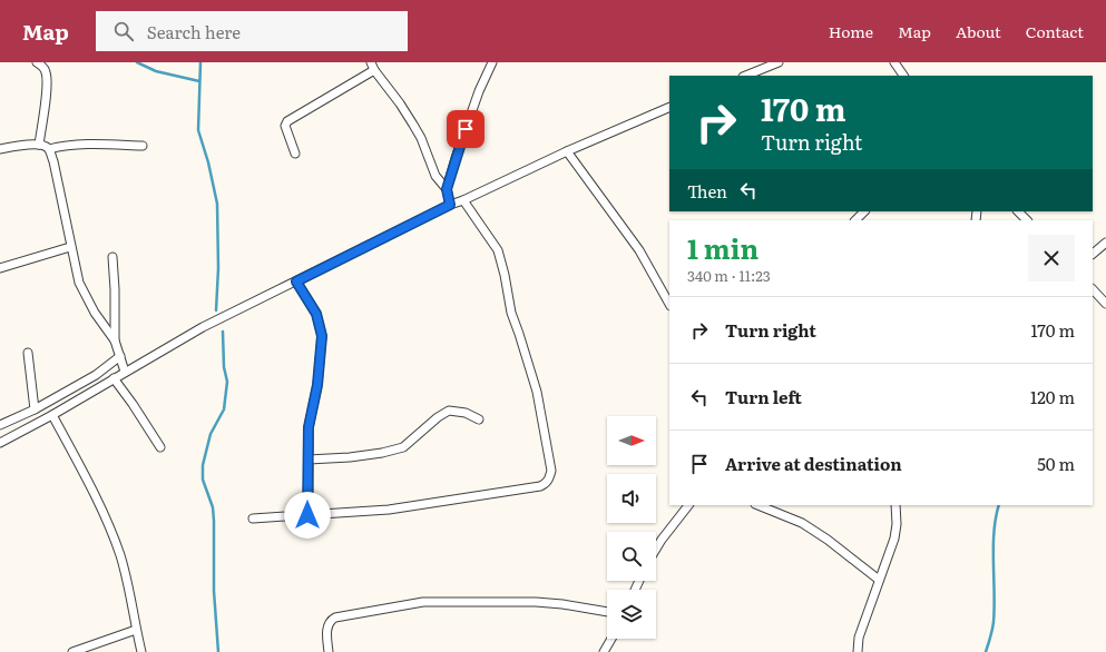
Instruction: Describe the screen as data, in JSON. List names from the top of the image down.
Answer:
{
  "north": "right",
  "page": {
    "header": "Map",
    "search": "Search here",
    "nav": [
      "Home",
      "Map",
      "About",
      "Contact"
    ],
    "turn": ["170 m", "Turn right"],
    "then": "Then",
    "heading": ["1 min", "340 m · 11:23"],
    "list": [
      {
        "name": "Turn right",
        "value": "170 m"
      },
      {
        "name": "Turn left",
        "value": "120 m"
      },
      {
        "name": "Arrive at destination",
        "value": "50 m"
      }
    ]
  }
}
